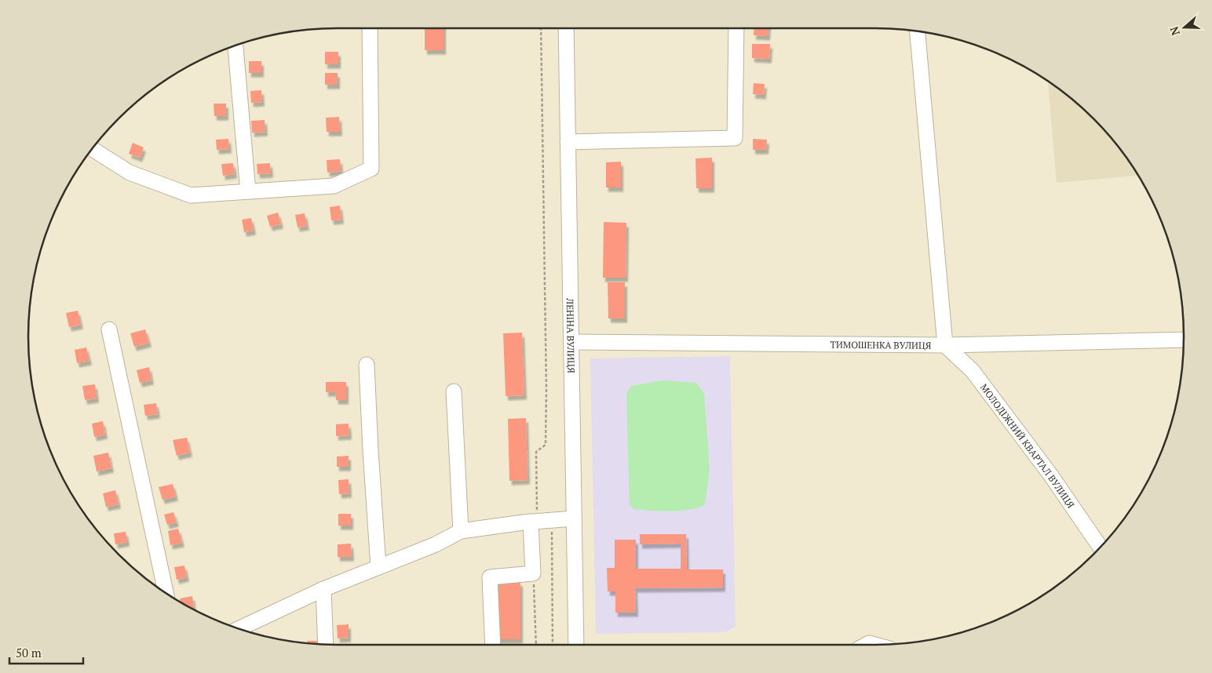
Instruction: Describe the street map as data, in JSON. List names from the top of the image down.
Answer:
{
  "streets": {
    "street": ["ЛЕНІНА ВУЛИЦЯ", "ТИМОШЕНКА ВУЛИЦЯ", "МОЛОДІЖНИЙ КВАРТАЛ ВУЛИЦЯ"]
  },
  "crossings": [
    ["ЛЕНІНА ВУЛИЦЯ", "ТИМОШЕНКА ВУЛИЦЯ"],
    ["ТИМОШЕНКА ВУЛИЦЯ", "МОЛОДІЖНИЙ КВАРТАЛ ВУЛИЦЯ"]
  ],
  "scale_bar": "50 m",
  "north": "left"
}
